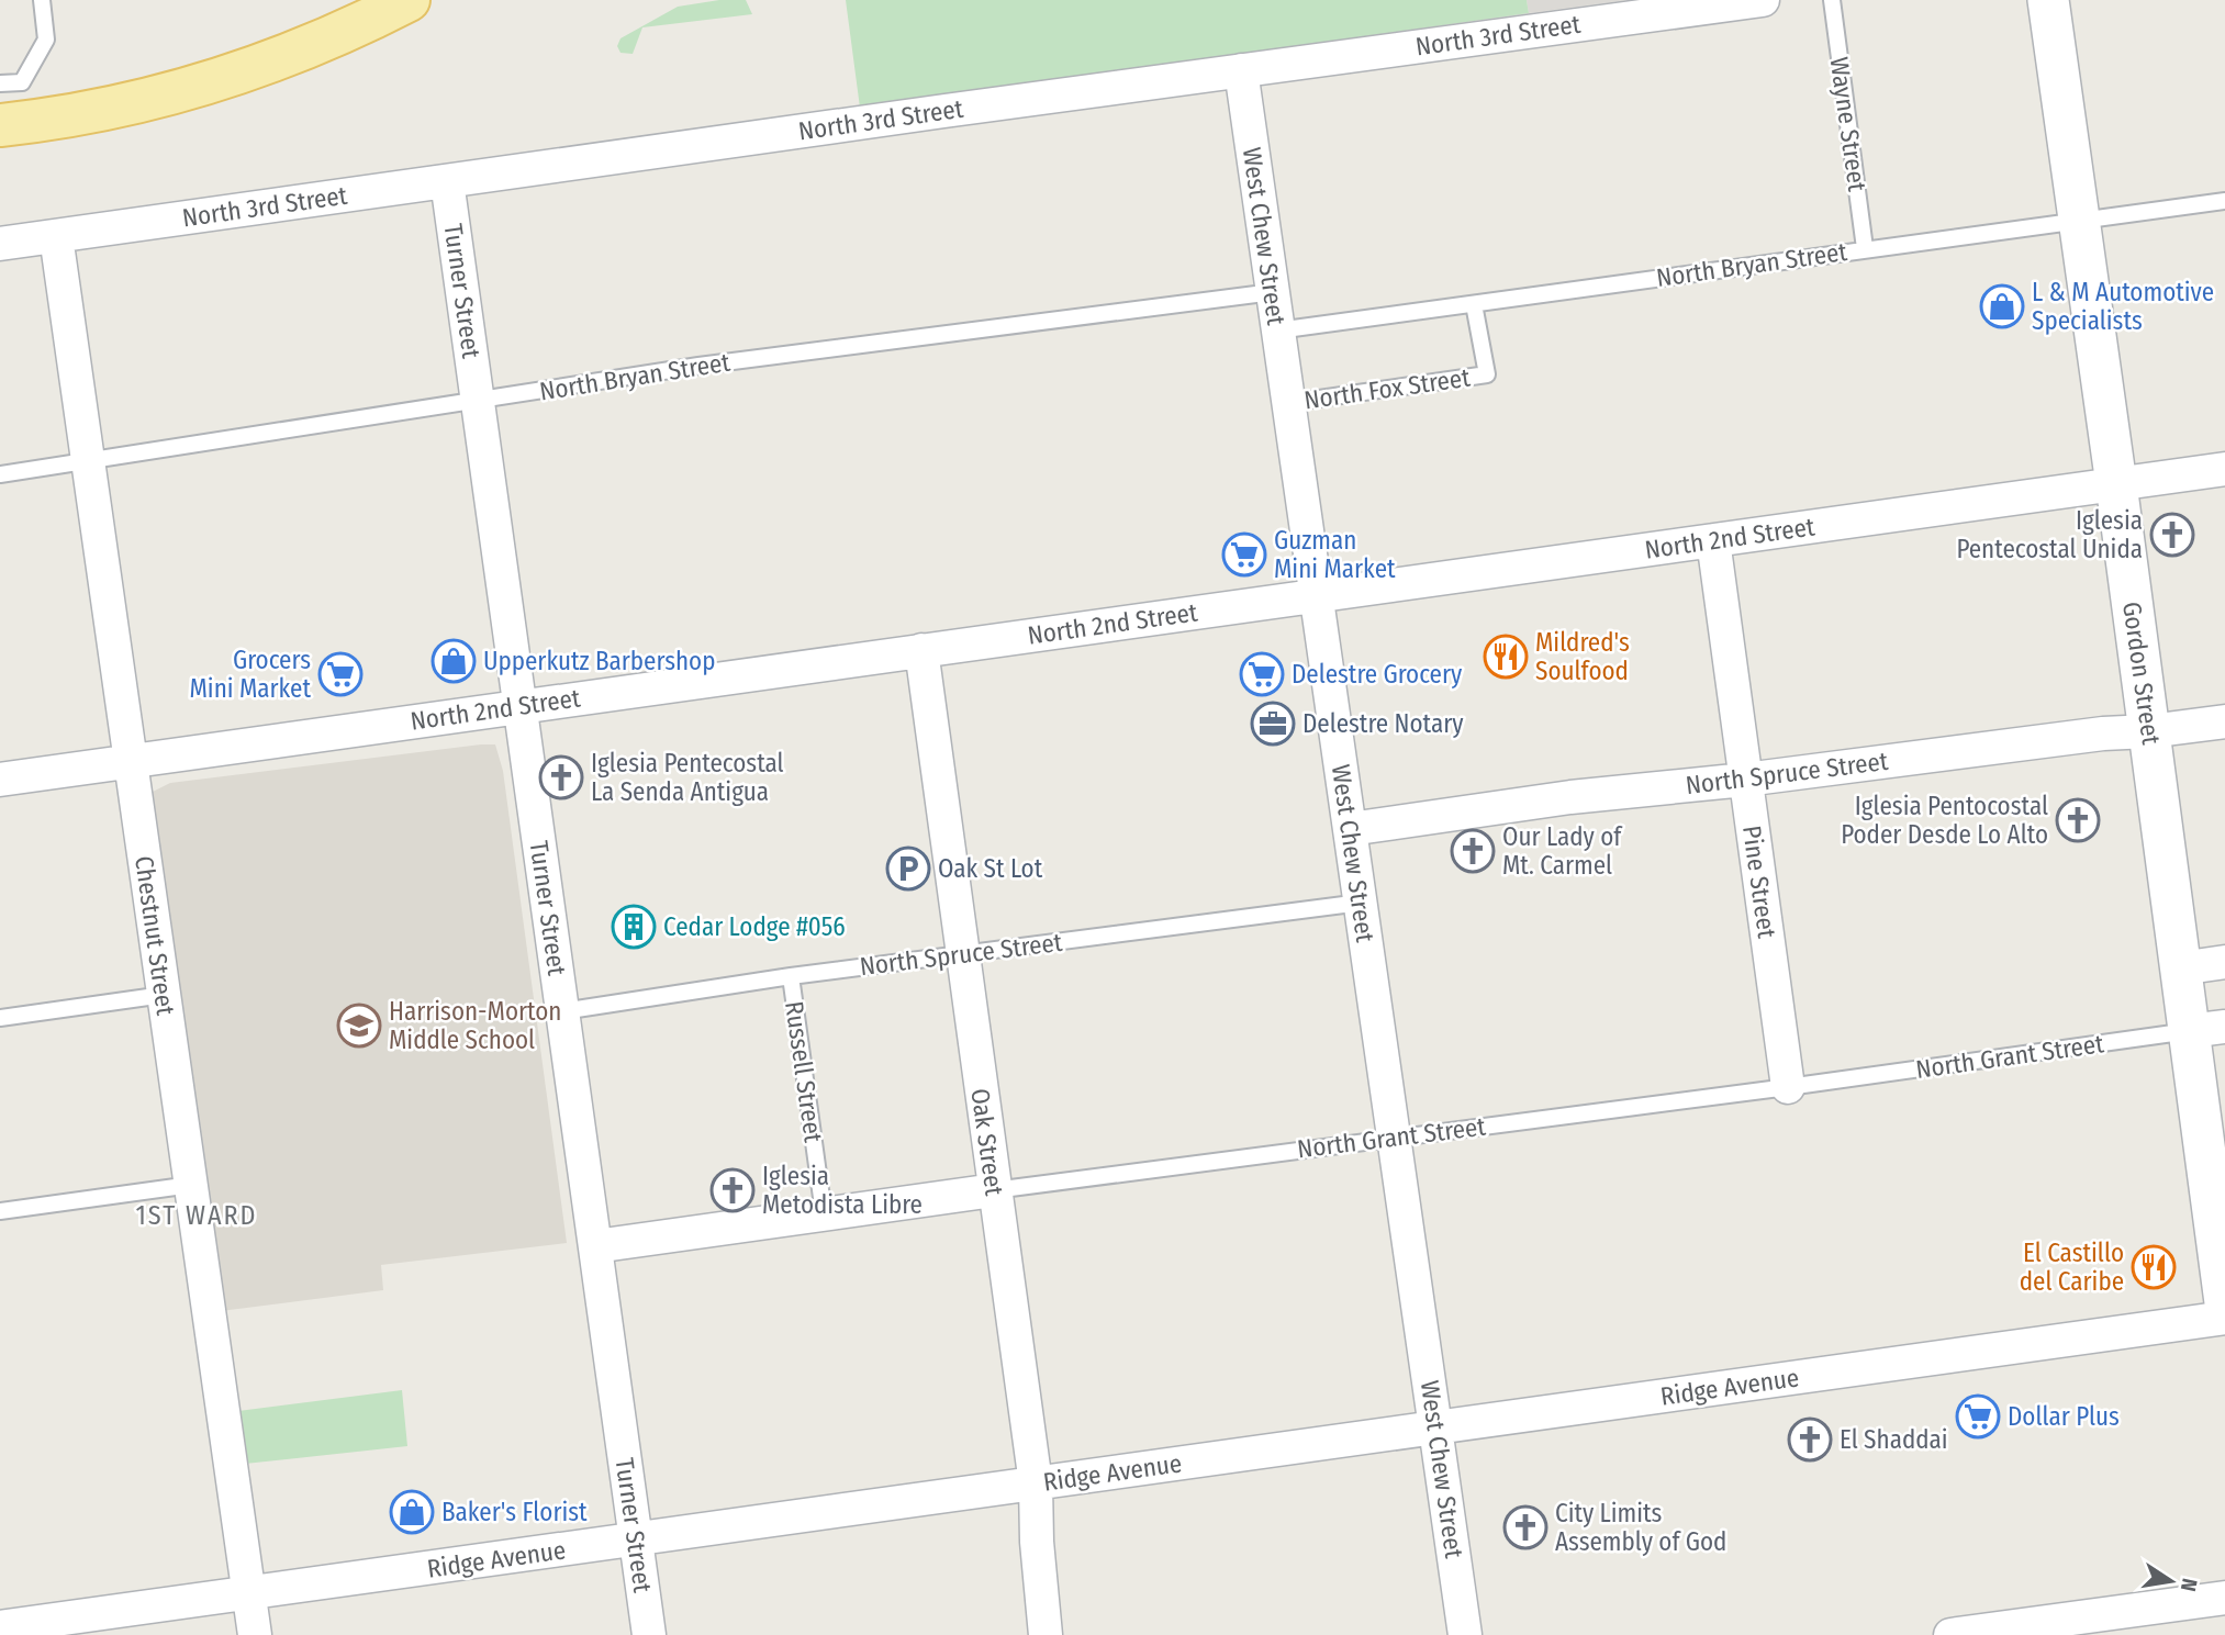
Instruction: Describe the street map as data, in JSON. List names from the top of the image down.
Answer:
{
  "streets": {
    "street": [
      "North 3rd Street",
      "West Chew Street",
      "Turner Street",
      "North 2nd Street",
      "Gordon Street",
      "North Spruce Street",
      "Pine Street",
      "Chestnut Street",
      "North Grant Street",
      "Oak Street",
      "Ridge Avenue"
    ],
    "lane": [
      "Wayne Street",
      "North Bryan Street",
      "North Fox Street",
      "Russell Street"
    ]
  },
  "crossings": [
    ["North 3rd Street", "West Chew Street"],
    ["North 3rd Street", "Turner Street"],
    ["North 3rd Street", "Chestnut Street"],
    ["Wayne Street", "North Bryan Street"],
    ["West Chew Street", "North Bryan Street"],
    ["West Chew Street", "North Fox Street"],
    ["West Chew Street", "North 2nd Street"],
    ["West Chew Street", "North Spruce Street"],
    ["West Chew Street", "North Grant Street"],
    ["West Chew Street", "Ridge Avenue"],
    ["North Bryan Street", "Turner Street"],
    ["North Bryan Street", "North Fox Street"],
    ["North Bryan Street", "Gordon Street"],
    ["North Bryan Street", "Chestnut Street"],
    ["Turner Street", "North 2nd Street"],
    ["Turner Street", "North Spruce Street"],
    ["Turner Street", "North Grant Street"],
    ["Turner Street", "Ridge Avenue"],
    ["North 2nd Street", "Gordon Street"],
    ["North 2nd Street", "Pine Street"],
    ["North 2nd Street", "Chestnut Street"],
    ["North 2nd Street", "Oak Street"],
    ["Gordon Street", "North Spruce Street"],
    ["Gordon Street", "North Grant Street"],
    ["North Spruce Street", "Pine Street"],
    ["North Spruce Street", "Russell Street"],
    ["North Spruce Street", "Oak Street"],
    ["Pine Street", "North Grant Street"],
    ["Chestnut Street", "Ridge Avenue"],
    ["North Grant Street", "Russell Street"],
    ["North Grant Street", "Oak Street"],
    ["Oak Street", "Ridge Avenue"]
  ],
  "districts": ["1ST WARD"],
  "places": {
    "shop": ["L & M Automotive Specialists", "Upperkutz Barbershop", "Baker's Florist"],
    "church": [
      "Iglesia Pentecostal Unida",
      "Iglesia Pentecostal La Senda Antigua",
      "Iglesia Pentocostal Poder Desde Lo Alto",
      "Our Lady of Mt. Carmel",
      "Iglesia Metodista Libre",
      "El Shaddai",
      "City Limits Assembly of God"
    ],
    "supermarket": [
      "Guzman Mini Market",
      "Grocers Mini Market",
      "Delestre Grocery",
      "Dollar Plus"
    ],
    "restaurant": ["Mildred's Soulfood", "El Castillo del Caribe"],
    "office": ["Delestre Notary"],
    "parking": ["Oak St Lot"],
    "building": ["Cedar Lodge #056"],
    "school or university": ["Harrison-Morton Middle School"]
  },
  "north": "right"
}
